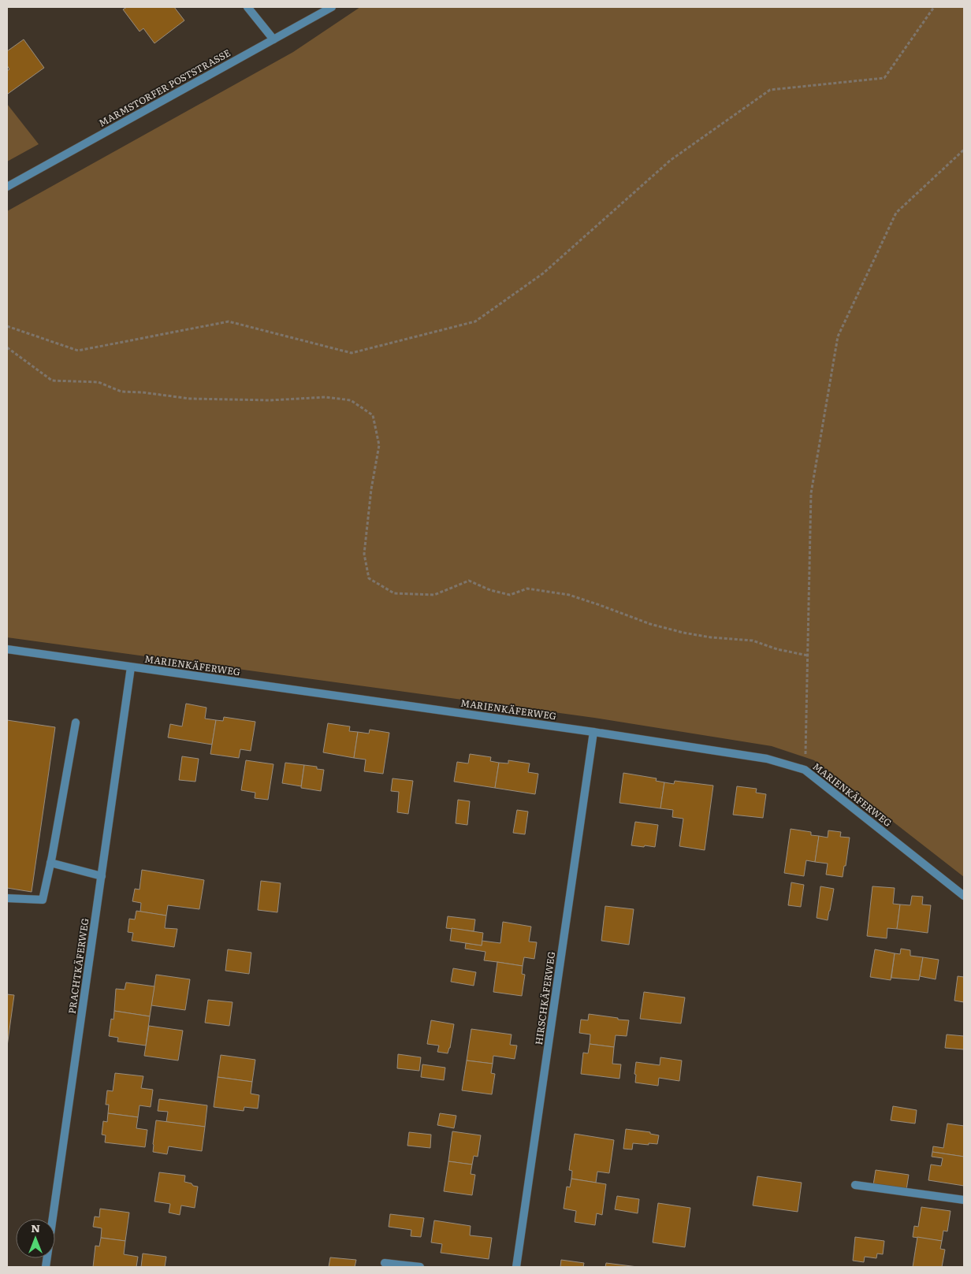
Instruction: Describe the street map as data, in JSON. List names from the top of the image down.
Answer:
{
  "streets": {
    "street": [
      "MARMSTORFER POSTSTRASSE",
      "MARIENKÄFERWEG",
      "PRACHTKÄFERWEG",
      "HIRSCHKÄFERWEG"
    ]
  },
  "crossings": [
    ["MARIENKÄFERWEG", "PRACHTKÄFERWEG"],
    ["MARIENKÄFERWEG", "HIRSCHKÄFERWEG"]
  ],
  "north": "top"
}
